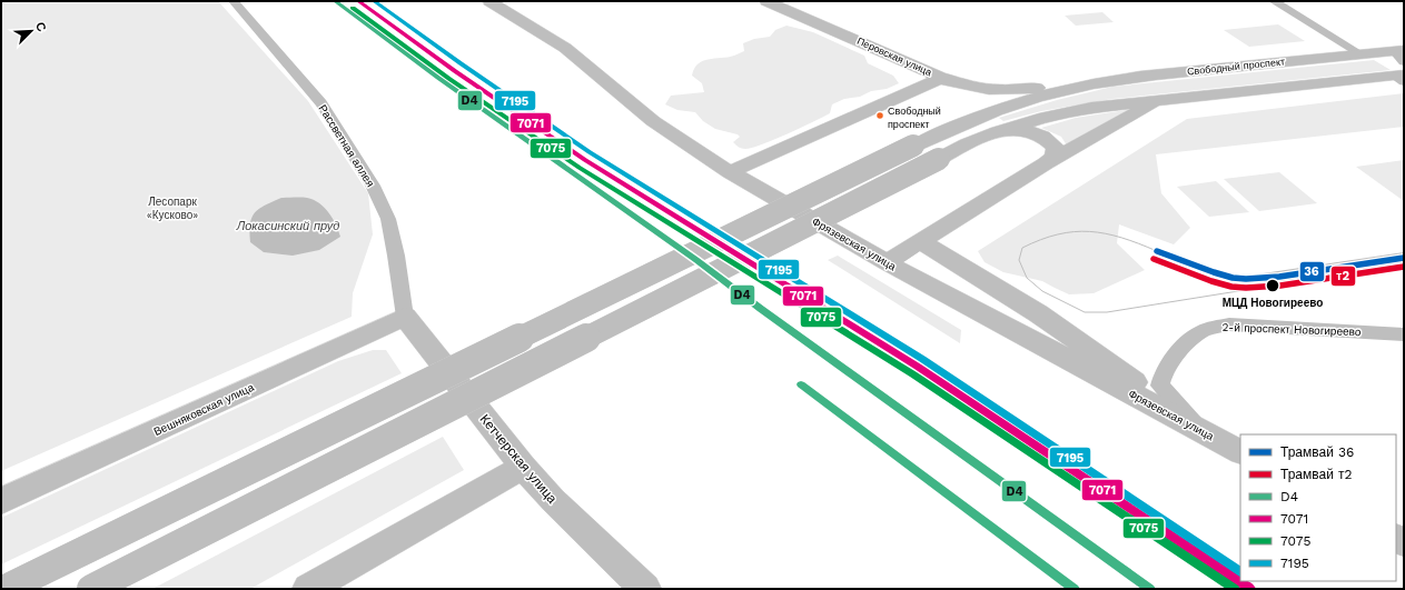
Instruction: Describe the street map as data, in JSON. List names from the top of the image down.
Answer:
{
  "streets": {
    "main road": [
      "Перовская улица",
      "Свободный проспект",
      "Фрязевская улица",
      "Вешняковская улица",
      "Кетчерская улица"
    ],
    "street": ["Рассветная аллея", "2-й проспект Новогиреево"]
  },
  "crossings": [
    ["Перовская улица", "Свободный проспект"],
    ["Рассветная аллея", "Вешняковская улица"],
    ["Рассветная аллея", "Кетчерская улица"],
    ["Фрязевская улица", "2-й проспект Новогиреево"],
    ["Вешняковская улица", "Кетчерская улица"]
  ],
  "water": ["Локасинский пруд"],
  "parks": ["Лесопарк «Кусково»"],
  "places": ["Свободный проспект", "МЦД Новогиреево"],
  "lines": [
    "transit line D4",
    "transit line 7071",
    "transit line 7195",
    "transit line 7075",
    "tram line 36",
    "tram line т2"
  ],
  "legend": [
    "Трамвай 36",
    "Трамвай т2",
    "D4",
    "7071",
    "7075",
    "7195"
  ],
  "north": "top right"
}
